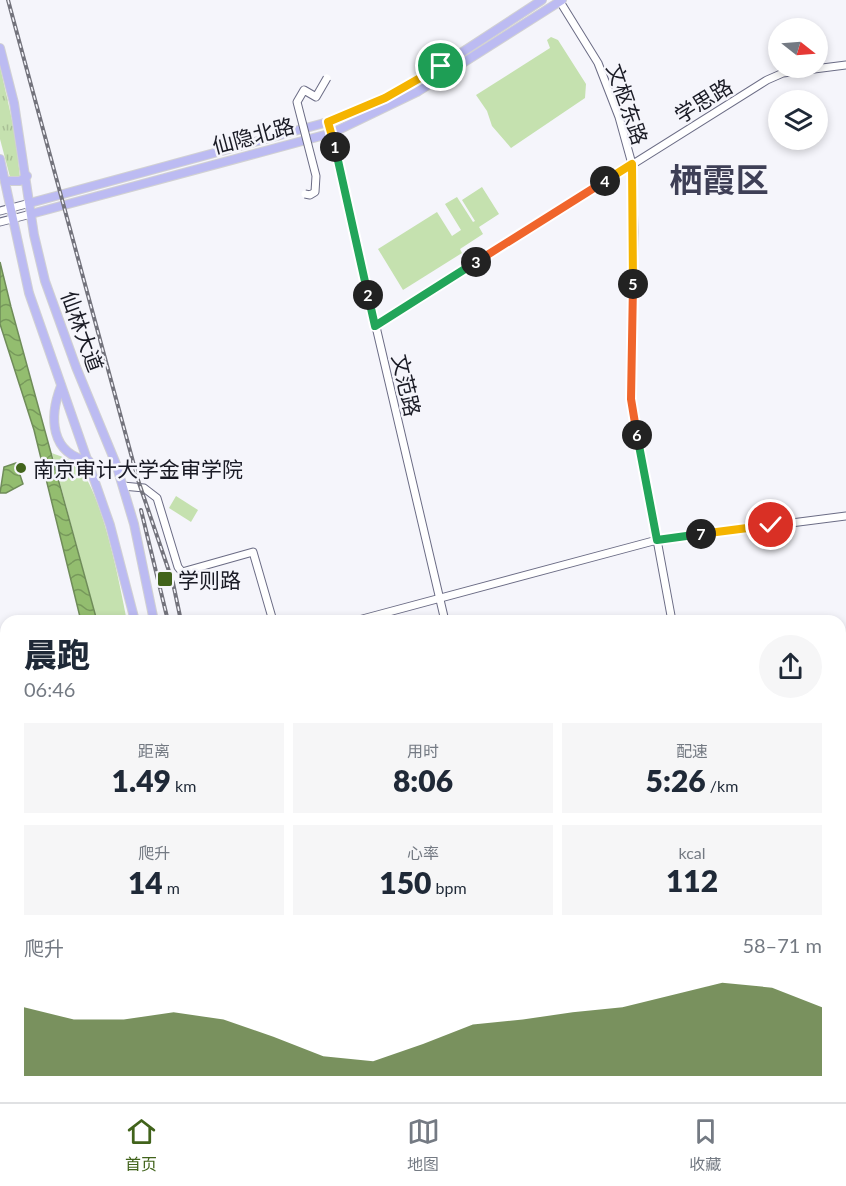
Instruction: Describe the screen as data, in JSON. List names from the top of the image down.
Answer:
{
  "streets": {
    "main road": ["仙隐北路", "仙林大道"],
    "street": ["学思路", "文枢东路", "文范路"]
  },
  "crossings": [
    ["学思路", "文枢东路"],
    ["学思路", "文范路"],
    ["文枢东路", "仙隐北路"],
    ["仙隐北路", "仙林大道"],
    ["仙隐北路", "文范路"]
  ],
  "districts": ["栖霞区"],
  "places": {
    "other": ["南京审计大学金审学院"],
    "transit": ["学则路"]
  },
  "north": "right",
  "page": {
    "pins": [
      "1",
      "4",
      "3",
      "5",
      "2",
      "6",
      "7"
    ],
    "heading": ["晨跑", "06:46"],
    "stats": [
      ["距离", "1.49 km"],
      ["用时", "8:06"],
      ["配速", "5:26 /km"],
      ["爬升", "14 m"],
      ["心率", "150 bpm"],
      ["kcal", "112"]
    ],
    "chart": ["爬升", "58–71 m"],
    "tabs": ["首页", "地图", "收藏"]
  }
}
